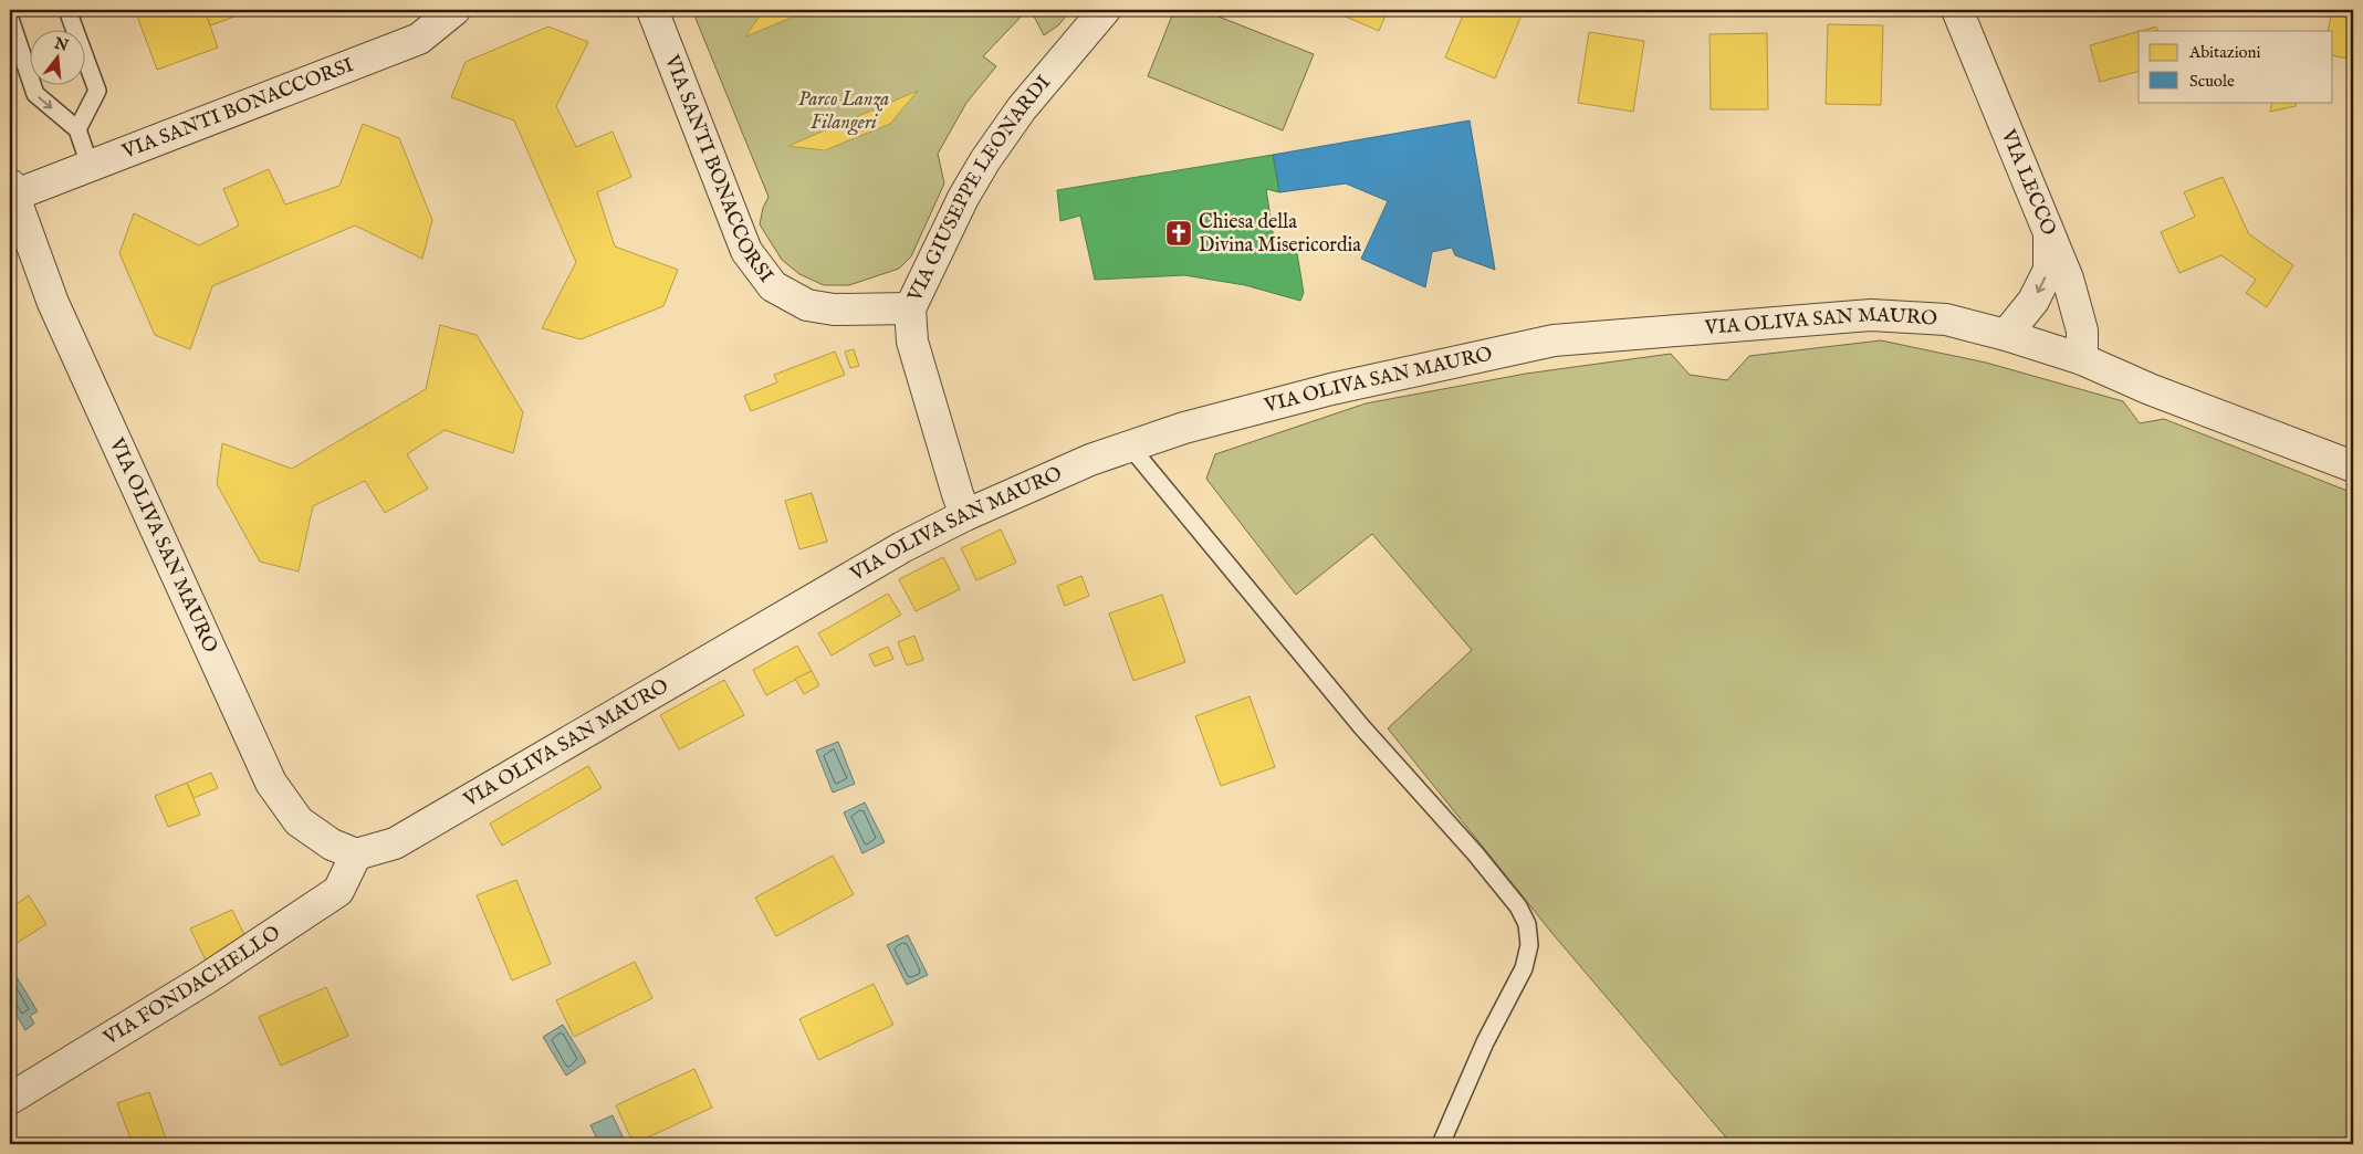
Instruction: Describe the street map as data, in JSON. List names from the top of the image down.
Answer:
{
  "streets": {
    "street": [
      "VIA SANTI BONACCORSI",
      "VIA LECCO",
      "VIA GIUSEPPE LEONARDI",
      "VIA OLIVA SAN MAURO",
      "VIA FONDACHELLO"
    ]
  },
  "crossings": [
    ["VIA SANTI BONACCORSI", "VIA GIUSEPPE LEONARDI"],
    ["VIA SANTI BONACCORSI", "VIA OLIVA SAN MAURO"],
    ["VIA LECCO", "VIA OLIVA SAN MAURO"],
    ["VIA GIUSEPPE LEONARDI", "VIA OLIVA SAN MAURO"],
    ["VIA OLIVA SAN MAURO", "VIA FONDACHELLO"]
  ],
  "parks": ["Parco Lanza Filangeri"],
  "places": {
    "church": ["Chiesa della Divina Misericordia"]
  },
  "legend": ["Abitazioni", "Scuole"],
  "north": "top"
}
